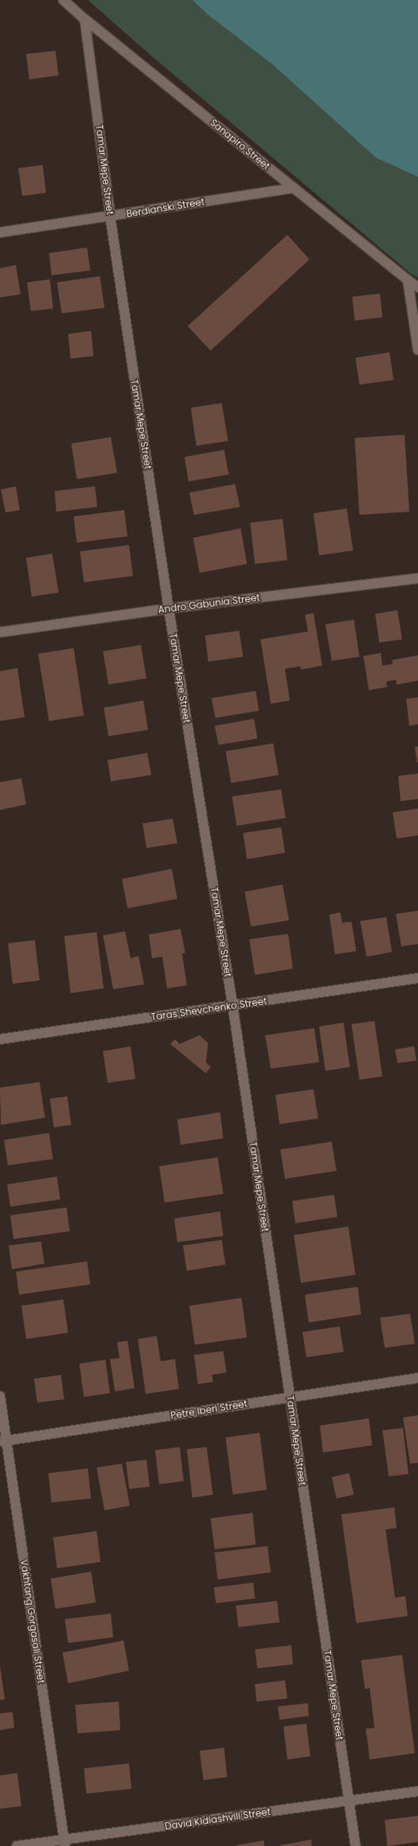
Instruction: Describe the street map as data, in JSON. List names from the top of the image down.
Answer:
{
  "streets": {
    "street": [
      "Sanapiro Street",
      "Tamar Mepe Street",
      "Berdianski Street",
      "Andro Gabunia Street",
      "Taras Shevchenko Street",
      "Petre Iberi Street",
      "Vakhtang Gorgasali Street",
      "David Kldiashvili Street"
    ]
  },
  "crossings": [
    ["Sanapiro Street", "Tamar Mepe Street"],
    ["Sanapiro Street", "Berdianski Street"],
    ["Tamar Mepe Street", "Berdianski Street"],
    ["Tamar Mepe Street", "Andro Gabunia Street"],
    ["Tamar Mepe Street", "Taras Shevchenko Street"],
    ["Tamar Mepe Street", "Petre Iberi Street"],
    ["Tamar Mepe Street", "David Kldiashvili Street"],
    ["Petre Iberi Street", "Vakhtang Gorgasali Street"],
    ["Vakhtang Gorgasali Street", "David Kldiashvili Street"]
  ]
}
